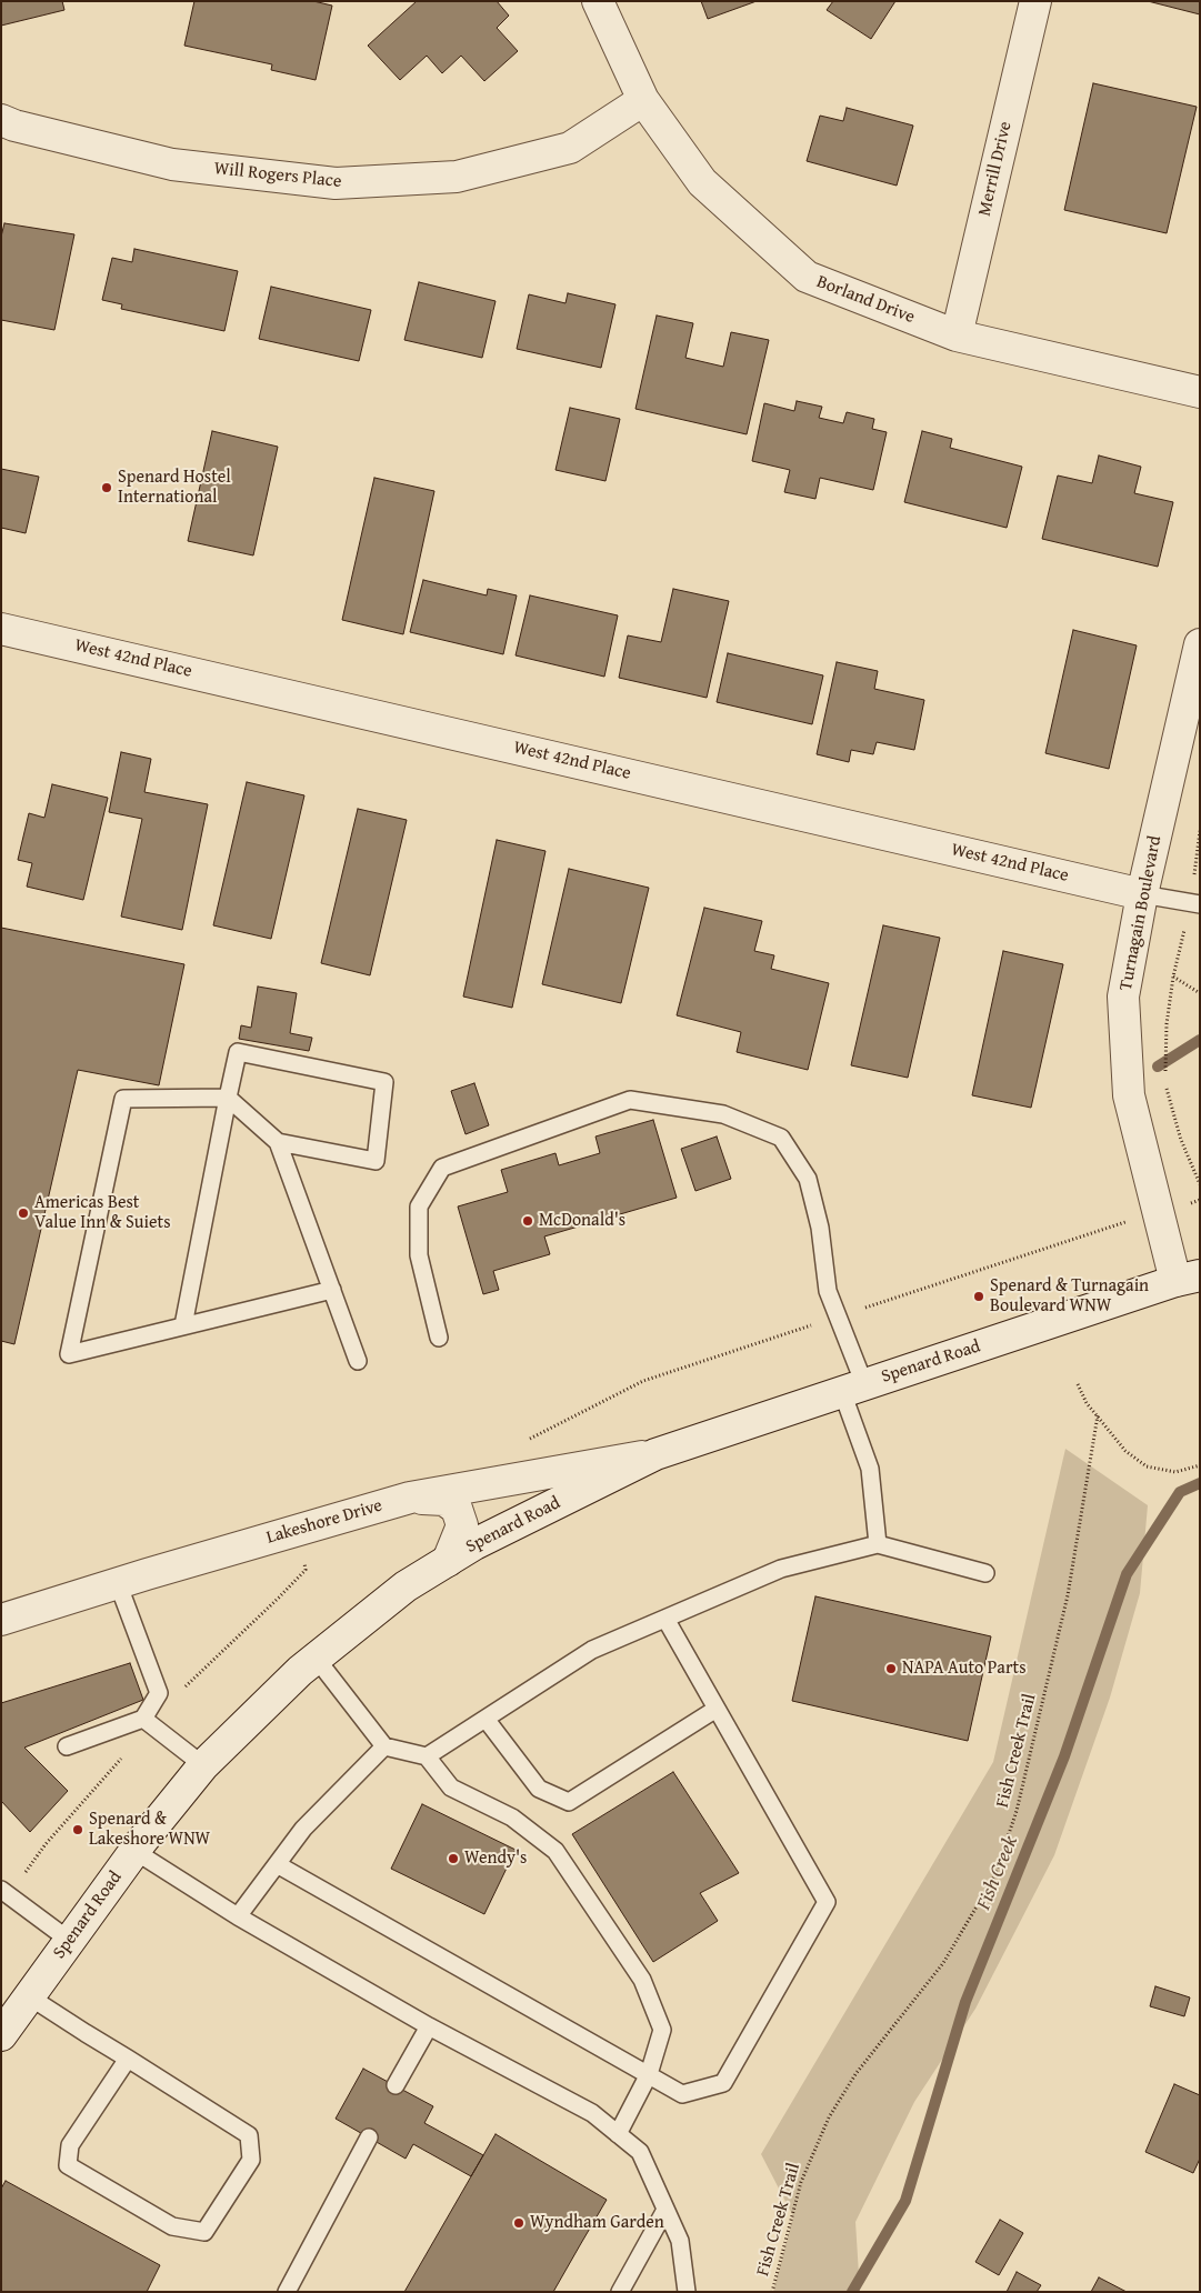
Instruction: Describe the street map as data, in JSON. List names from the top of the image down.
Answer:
{
  "streets": {
    "street": [
      "Merrill Drive",
      "Will Rogers Place",
      "Borland Drive",
      "West 42nd Place",
      "Turnagain Boulevard",
      "Spenard Road",
      "Lakeshore Drive"
    ],
    "path": ["Fish Creek Trail"]
  },
  "crossings": [
    ["Merrill Drive", "Borland Drive"],
    ["Will Rogers Place", "Borland Drive"],
    ["West 42nd Place", "Turnagain Boulevard"],
    ["Turnagain Boulevard", "Spenard Road"],
    ["Spenard Road", "Lakeshore Drive"]
  ],
  "water": ["Fish Creek"],
  "places": [
    "Spenard Hostel International",
    "Americas Best Value Inn & Suiets",
    "McDonald's",
    "Spenard & Turnagain Boulevard WNW",
    "NAPA Auto Parts",
    "Spenard & Lakeshore WNW",
    "Wendy's",
    "Wyndham Garden"
  ]
}
